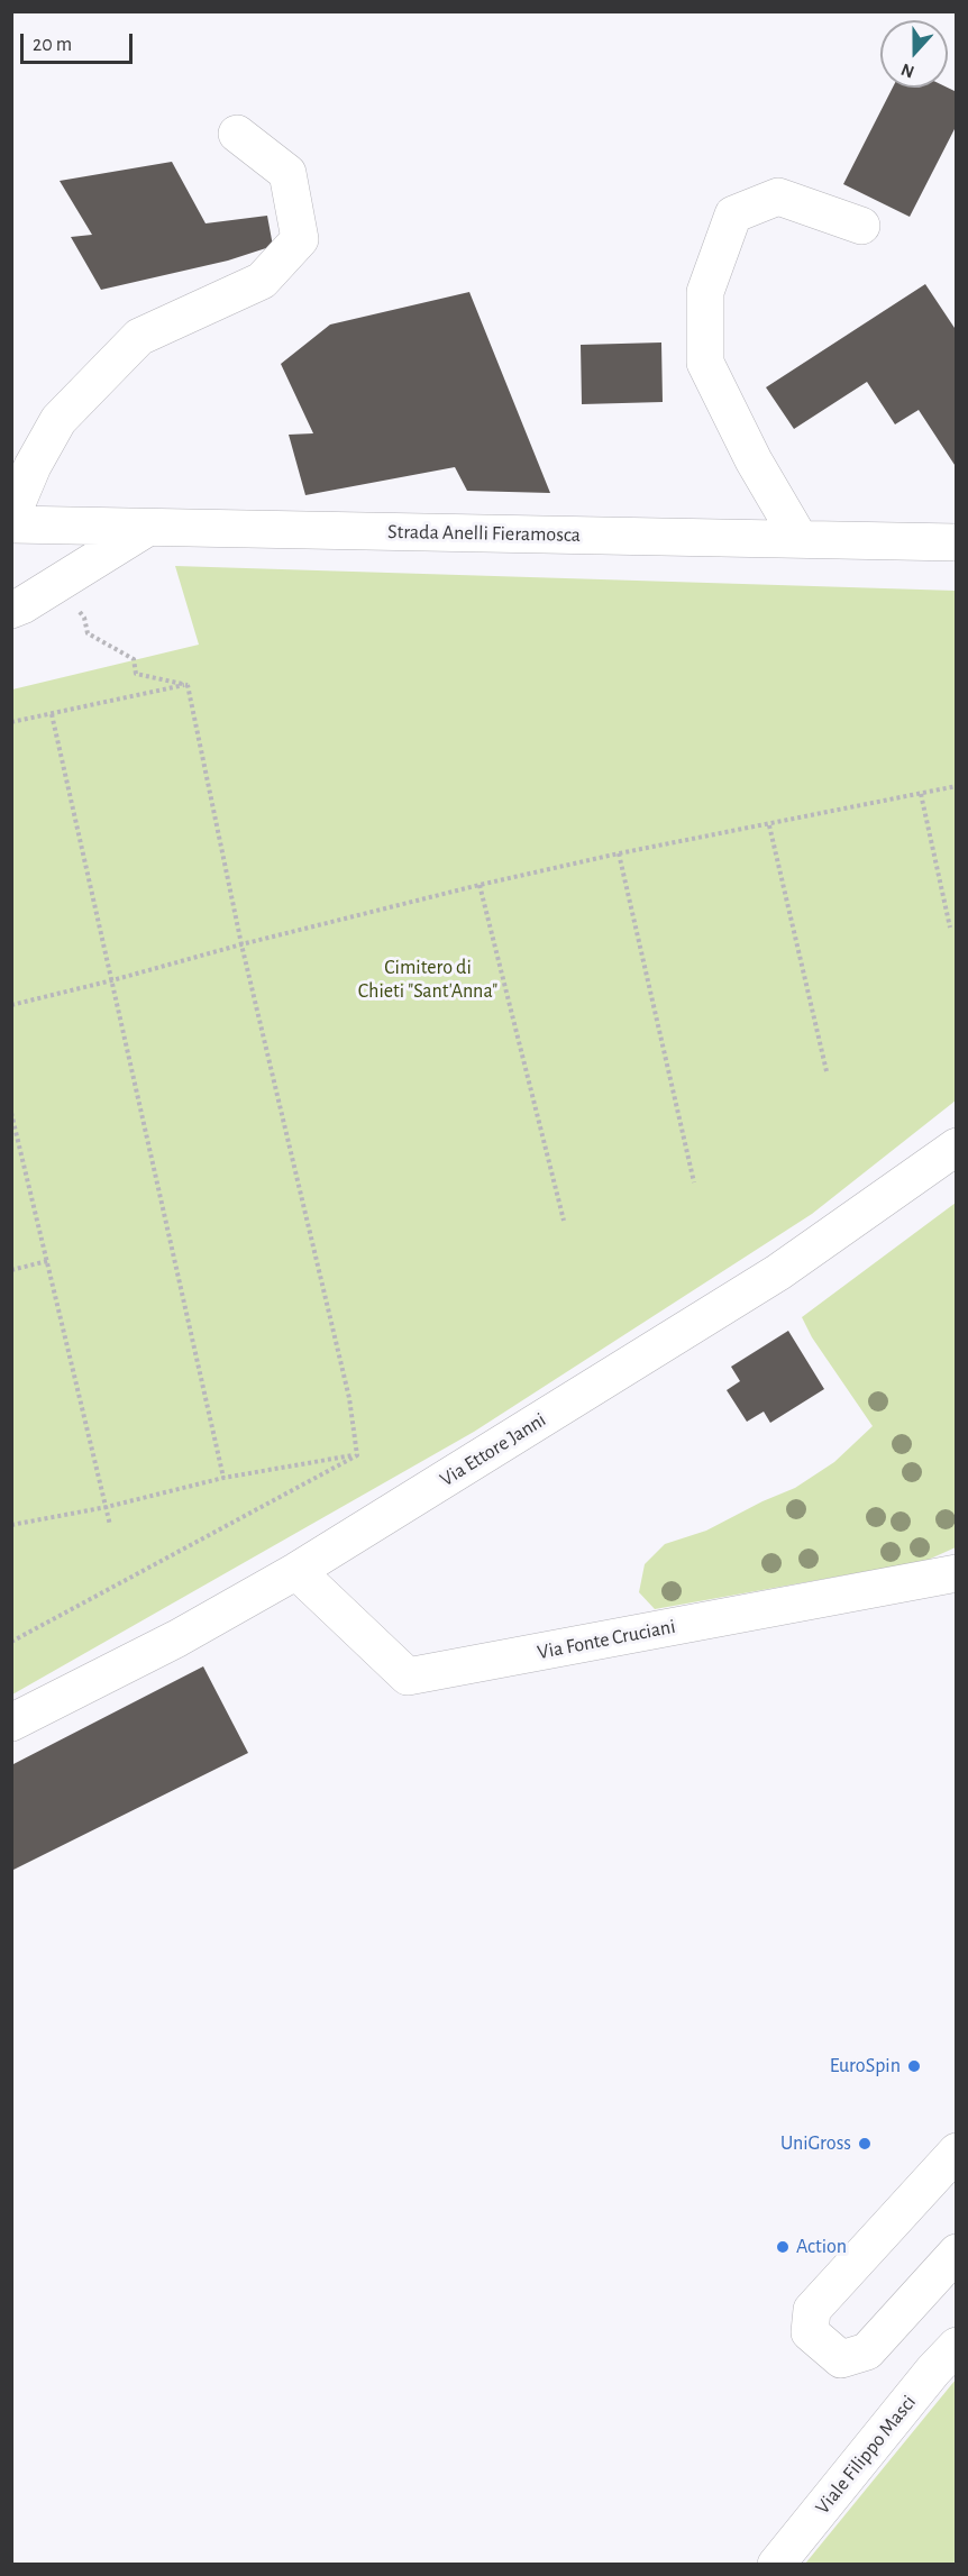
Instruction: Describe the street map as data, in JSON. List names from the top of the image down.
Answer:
{
  "streets": {
    "street": [
      "Strada Anelli Fieramosca",
      "Via Ettore Janni",
      "Via Fonte Cruciani",
      "Viale Filippo Masci"
    ]
  },
  "crossings": [
    ["Via Ettore Janni", "Via Fonte Cruciani"]
  ],
  "parks": ["Cimitero di Chieti \"Sant'Anna\""],
  "places": ["EuroSpin", "UniGross", "Action"],
  "scale_bar": "20 m",
  "north": "bottom"
}
